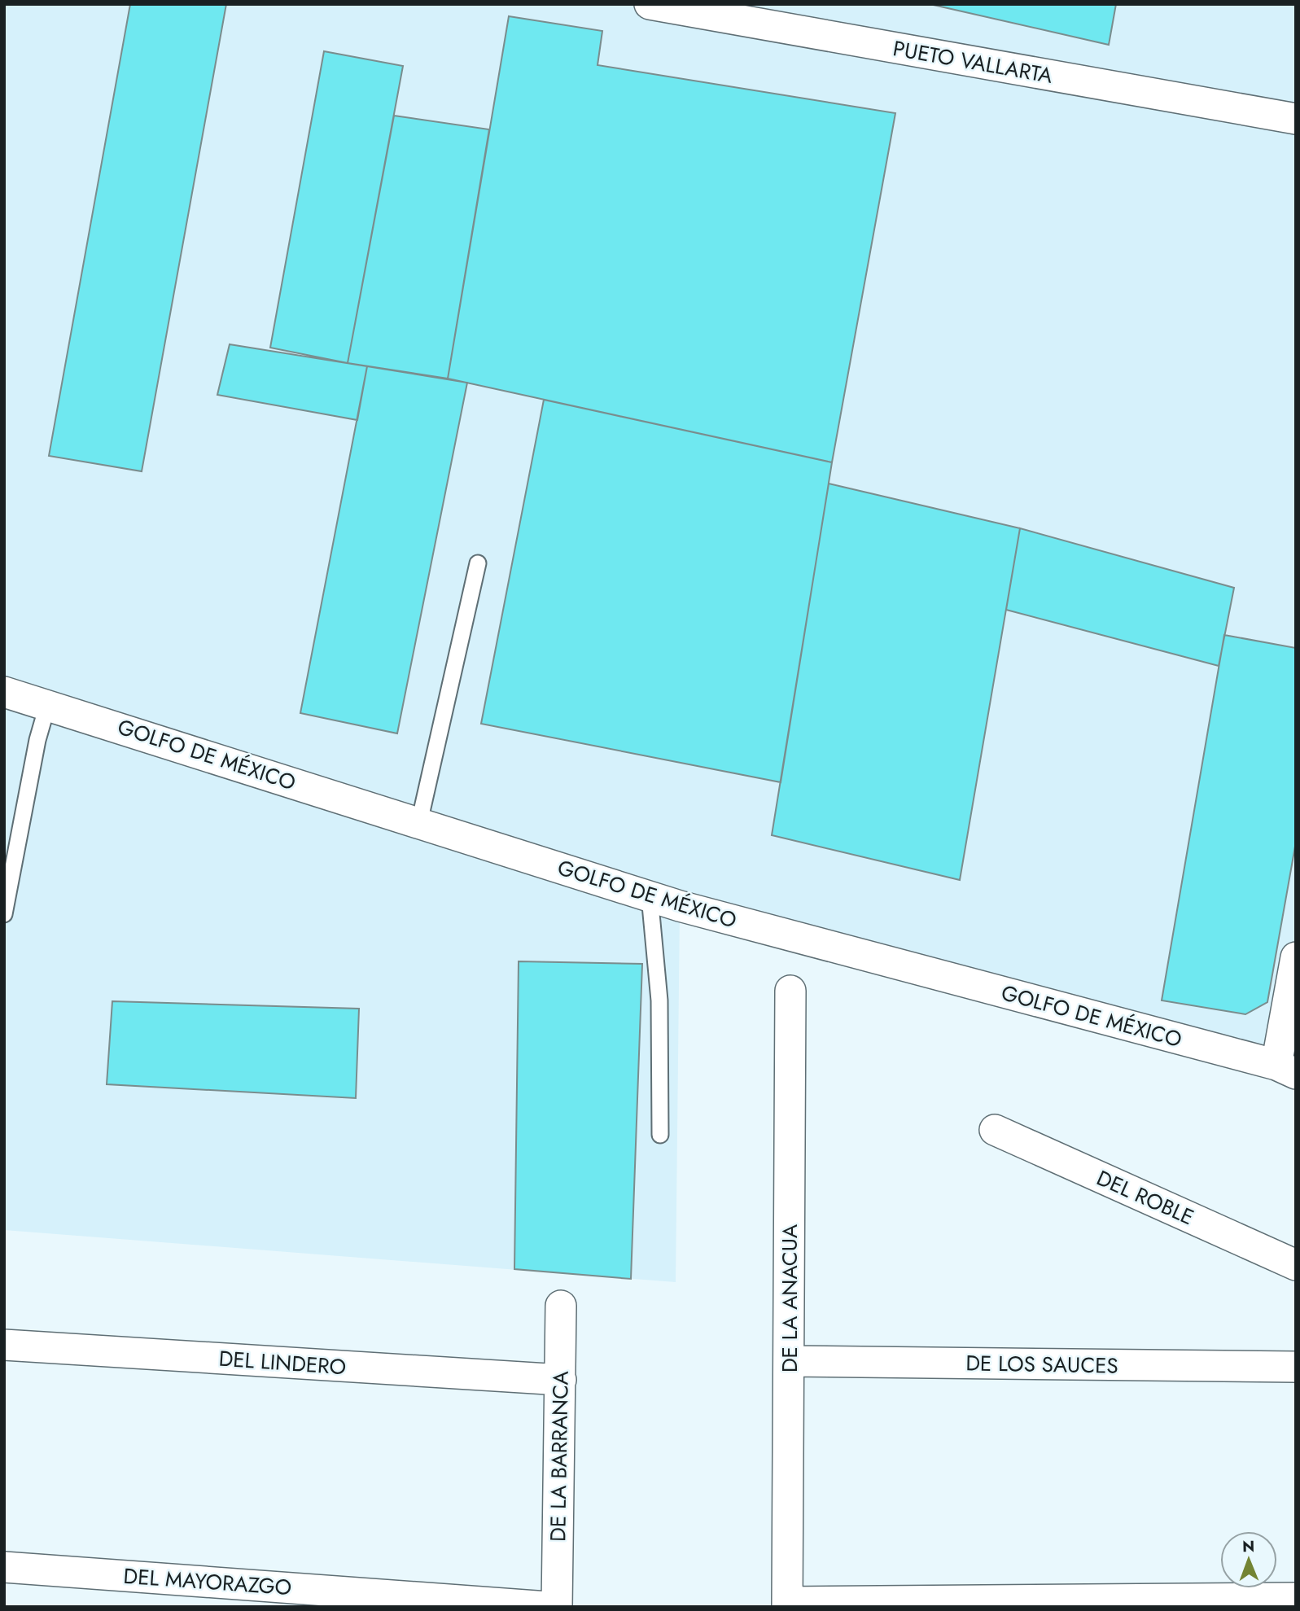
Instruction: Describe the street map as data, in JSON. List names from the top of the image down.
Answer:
{
  "streets": {
    "street": [
      "PUETO VALLARTA",
      "GOLFO DE MÉXICO",
      "DEL ROBLE",
      "DE LA ANACUA",
      "DEL LINDERO",
      "DE LOS SAUCES",
      "DE LA BARRANCA",
      "DEL MAYORAZGO"
    ]
  },
  "crossings": [
    ["DE LA ANACUA", "DE LOS SAUCES"],
    ["DEL LINDERO", "DE LA BARRANCA"]
  ],
  "north": "top"
}
